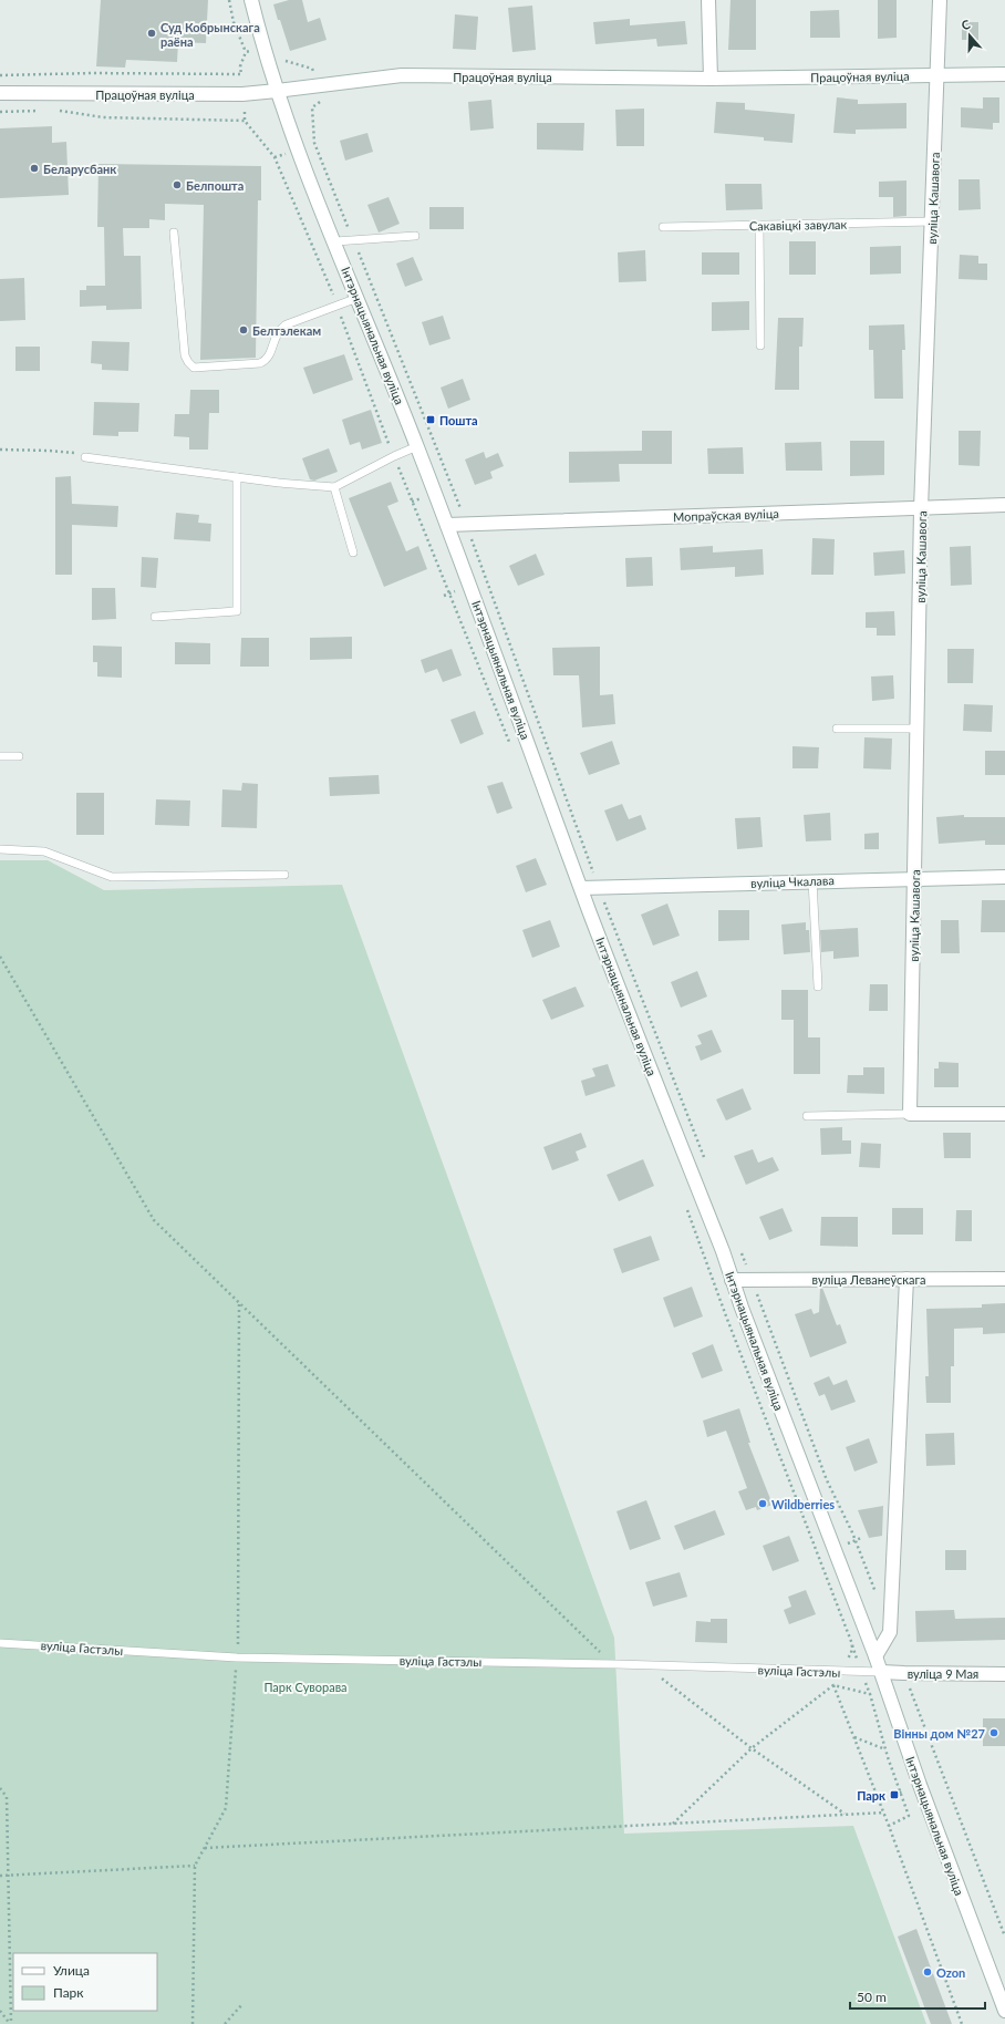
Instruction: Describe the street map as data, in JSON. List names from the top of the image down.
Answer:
{
  "streets": {
    "main road": [
      "Працоўная вуліца",
      "вуліца Кашавога",
      "Інтэрнацыянальная вуліца",
      "Мопраўская вуліца",
      "вуліца Чкалава",
      "вуліца Леванеўскага",
      "вуліца 9 Мая"
    ],
    "lane": ["Сакавіцкі завулак", "вуліца Гастэлы"]
  },
  "crossings": [
    ["Працоўная вуліца", "вуліца Кашавога"],
    ["Працоўная вуліца", "Інтэрнацыянальная вуліца"],
    ["вуліца Кашавога", "Сакавіцкі завулак"],
    ["вуліца Кашавога", "Мопраўская вуліца"],
    ["вуліца Кашавога", "вуліца Чкалава"],
    ["Інтэрнацыянальная вуліца", "Мопраўская вуліца"],
    ["Інтэрнацыянальная вуліца", "вуліца Чкалава"],
    ["Інтэрнацыянальная вуліца", "вуліца Леванеўскага"],
    ["Інтэрнацыянальная вуліца", "вуліца Гастэлы"],
    ["Інтэрнацыянальная вуліца", "вуліца 9 Мая"],
    ["вуліца Гастэлы", "вуліца 9 Мая"]
  ],
  "parks": ["Парк Суворава"],
  "places": {
    "other": [
      "Суд Кобрынскага раёна",
      "Беларусбанк",
      "Белпошта",
      "Белтэлекам",
      "Wildberries",
      "Вінны дом №27",
      "Ozon"
    ],
    "transit": ["Пошта", "Парк"]
  },
  "legend": ["Улица", "Парк"],
  "scale_bar": "50 m",
  "north": "top"
}
